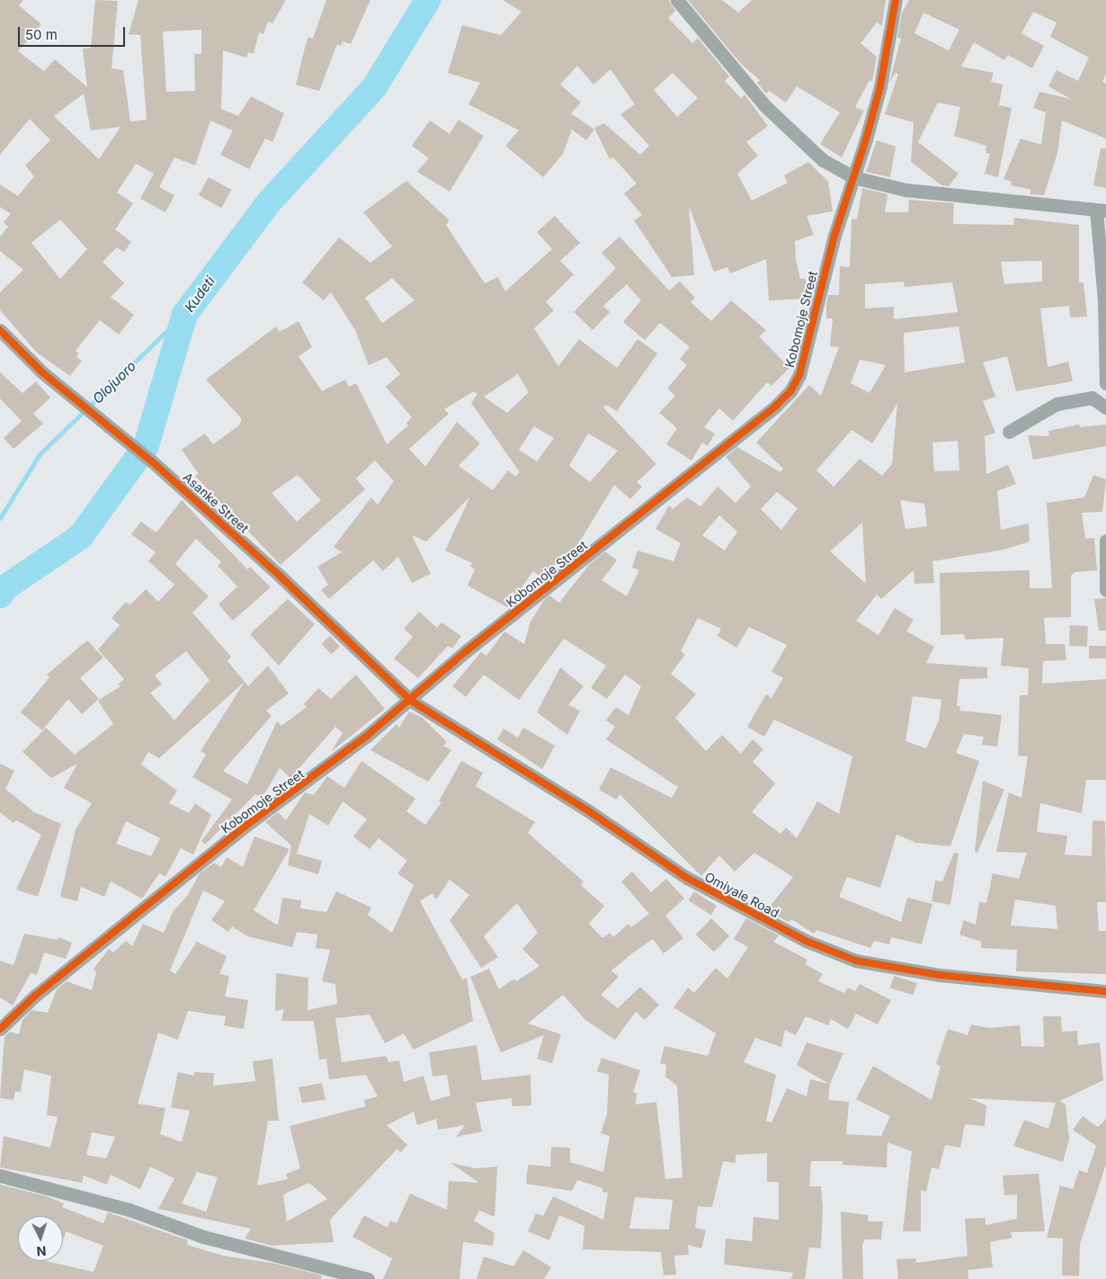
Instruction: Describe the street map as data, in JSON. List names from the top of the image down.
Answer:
{
  "streets": {
    "street": ["Kobomoje Street", "Asanke Street", "Omiyale Road"]
  },
  "crossings": [
    ["Kobomoje Street", "Asanke Street"],
    ["Kobomoje Street", "Omiyale Road"],
    ["Asanke Street", "Omiyale Road"]
  ],
  "water": ["Kudeti", "Olojuoro"],
  "scale_bar": "50 m",
  "north": "bottom"
}
